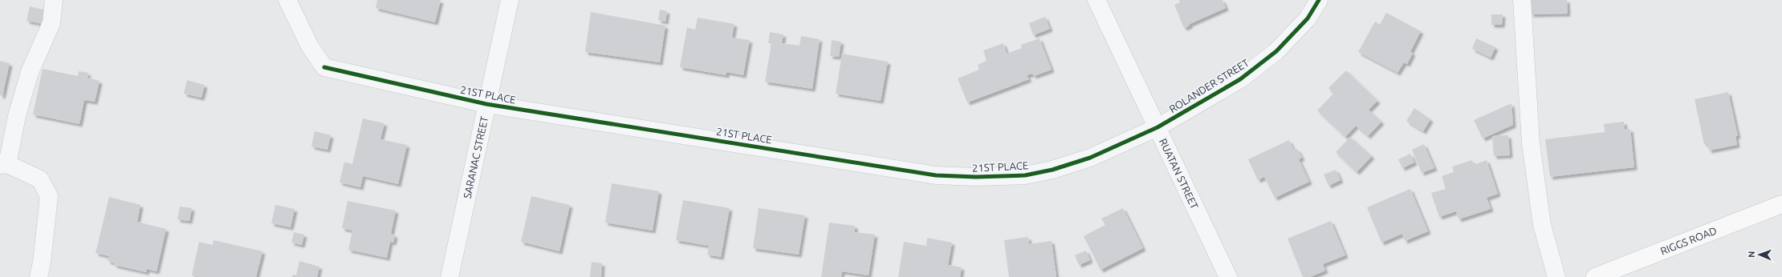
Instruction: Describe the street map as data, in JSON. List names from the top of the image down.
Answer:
{
  "streets": {
    "main road": ["RIGGS ROAD"],
    "street": [
      "ROLANDER STREET",
      "21ST PLACE",
      "SARANAC STREET",
      "RUATAN STREET"
    ]
  },
  "crossings": [
    ["ROLANDER STREET", "21ST PLACE"],
    ["ROLANDER STREET", "RUATAN STREET"],
    ["21ST PLACE", "SARANAC STREET"],
    ["21ST PLACE", "RUATAN STREET"]
  ],
  "north": "left"
}
